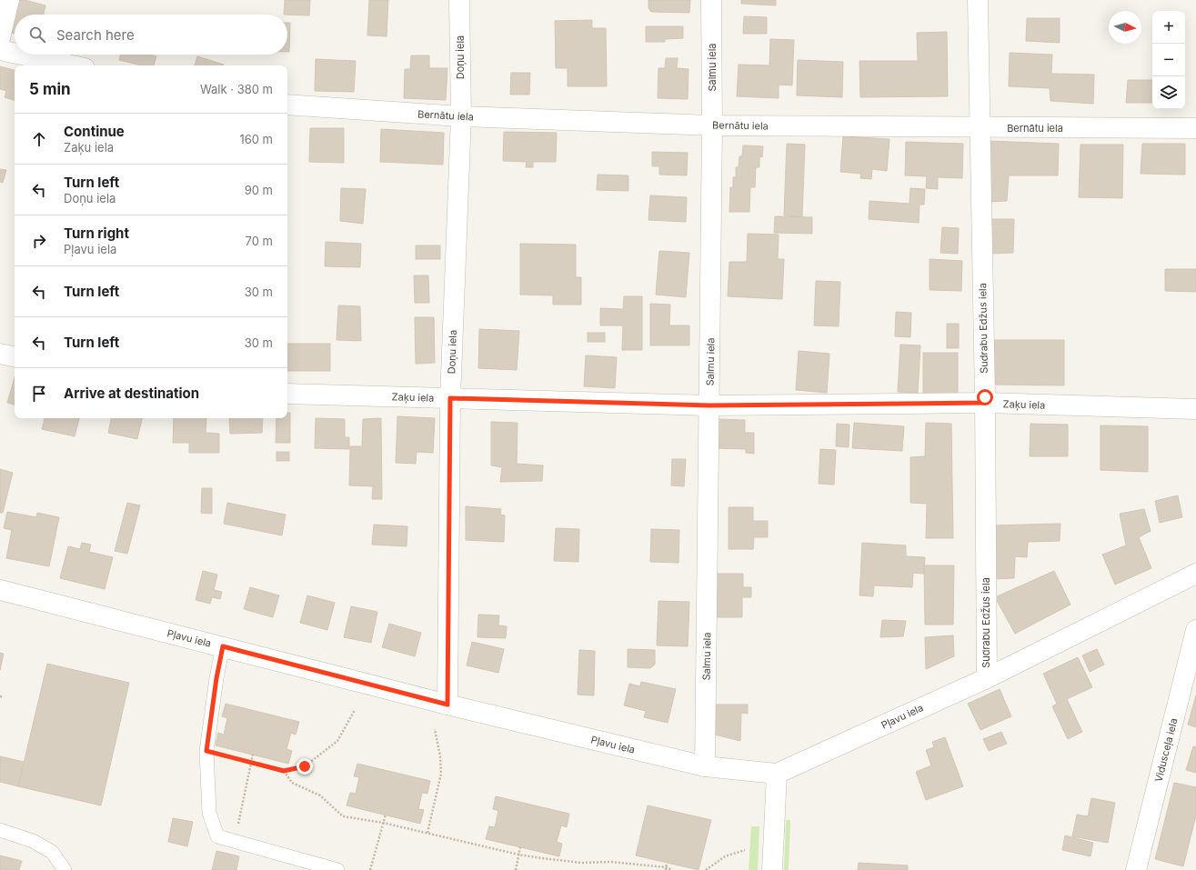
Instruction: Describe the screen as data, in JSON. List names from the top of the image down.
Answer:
{
  "streets": {
    "street": [
      "Doņu iela",
      "Salmu iela",
      "Bernātu iela",
      "Sudrabu Edžus iela",
      "Zaķu iela",
      "Pļavu iela",
      "Vidusceļa iela"
    ]
  },
  "crossings": [
    ["Doņu iela", "Bernātu iela"],
    ["Doņu iela", "Zaķu iela"],
    ["Doņu iela", "Pļavu iela"],
    ["Salmu iela", "Bernātu iela"],
    ["Salmu iela", "Zaķu iela"],
    ["Salmu iela", "Pļavu iela"],
    ["Bernātu iela", "Sudrabu Edžus iela"],
    ["Sudrabu Edžus iela", "Zaķu iela"],
    ["Sudrabu Edžus iela", "Pļavu iela"]
  ],
  "north": "right",
  "page": {
    "map_buttons": ["+", "−"],
    "search": "Search here",
    "heading": ["5 min", "Walk · 380 m"],
    "list": [
      ["Continue", "Zaķu iela", "160 m"],
      ["Turn left", "Doņu iela", "90 m"],
      ["Turn right", "Pļavu iela", "70 m"],
      ["Turn left", "30 m"],
      ["Turn left", "30 m"],
      "Arrive at destination"
    ]
  }
}
